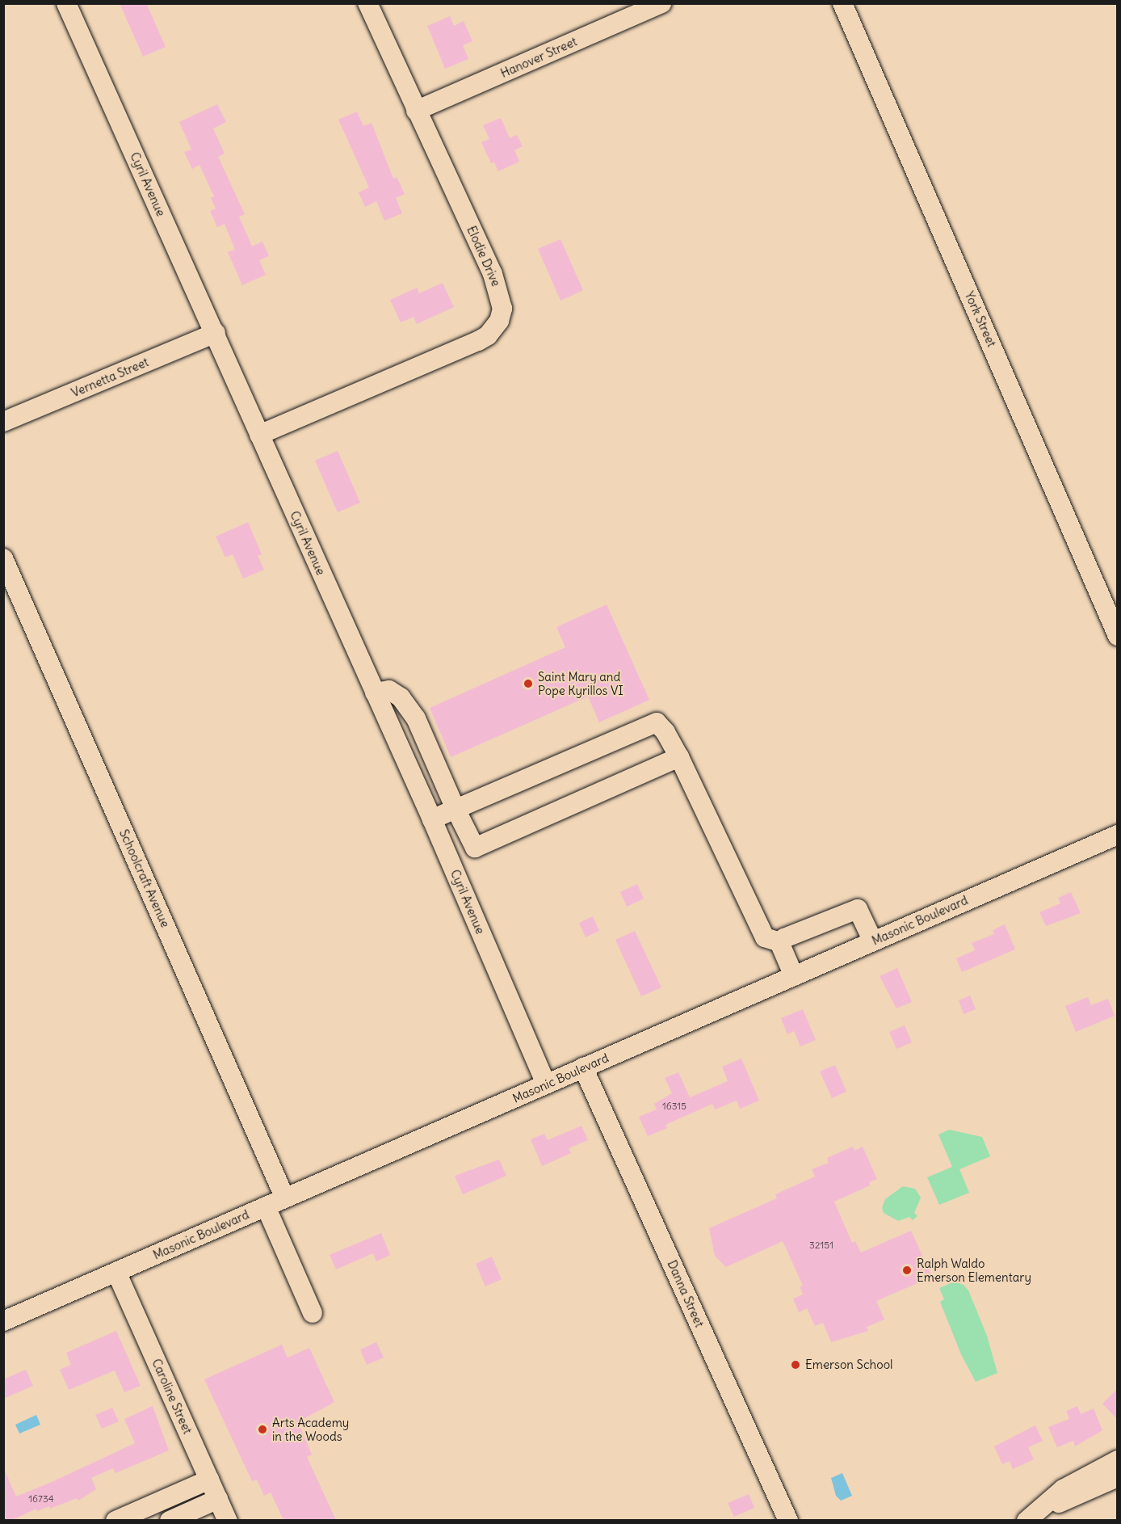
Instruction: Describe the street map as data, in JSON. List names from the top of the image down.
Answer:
{
  "streets": {
    "street": [
      "Hanover Street",
      "Cyril Avenue",
      "Elodie Drive",
      "York Street",
      "Vernetta Street",
      "Schoolcraft Avenue",
      "Masonic Boulevard",
      "Danna Street",
      "Caroline Street"
    ]
  },
  "crossings": [
    ["Hanover Street", "Elodie Drive"],
    ["Cyril Avenue", "Elodie Drive"],
    ["Cyril Avenue", "Vernetta Street"],
    ["Cyril Avenue", "Masonic Boulevard"],
    ["Schoolcraft Avenue", "Masonic Boulevard"],
    ["Masonic Boulevard", "Danna Street"],
    ["Masonic Boulevard", "Caroline Street"]
  ],
  "places": [
    "Saint Mary and Pope Kyrillos VI",
    "Ralph Waldo Emerson Elementary",
    "Emerson School",
    "Arts Academy in the Woods"
  ],
  "house_numbers": ["16315", "32151", "16734"]
}
